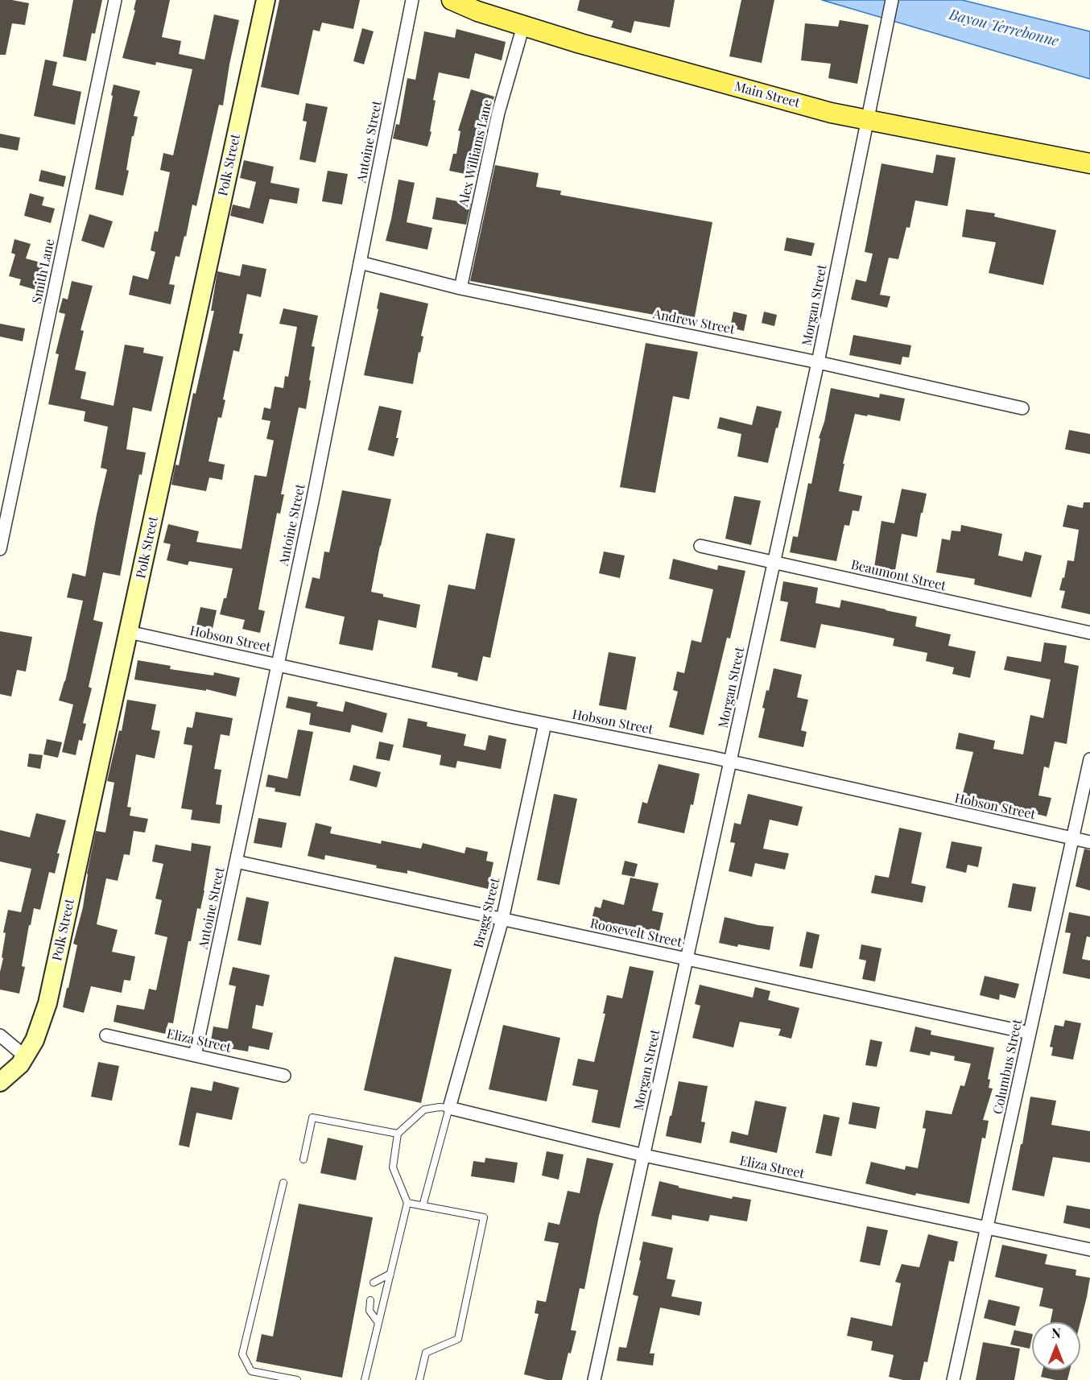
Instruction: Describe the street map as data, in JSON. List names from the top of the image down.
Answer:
{
  "streets": {
    "main road": ["Main Street"],
    "street": [
      "Antoine Street",
      "Alex Williams Lane",
      "Polk Street",
      "Smith Lane",
      "Morgan Street",
      "Andrew Street",
      "Beaumont Street",
      "Hobson Street",
      "Bragg Street",
      "Roosevelt Street",
      "Eliza Street",
      "Columbus Street"
    ]
  },
  "crossings": [
    ["Main Street", "Alex Williams Lane"],
    ["Main Street", "Morgan Street"],
    ["Antoine Street", "Andrew Street"],
    ["Antoine Street", "Hobson Street"],
    ["Antoine Street", "Roosevelt Street"],
    ["Antoine Street", "Eliza Street"],
    ["Alex Williams Lane", "Andrew Street"],
    ["Polk Street", "Hobson Street"],
    ["Morgan Street", "Andrew Street"],
    ["Morgan Street", "Beaumont Street"],
    ["Morgan Street", "Hobson Street"],
    ["Morgan Street", "Roosevelt Street"],
    ["Morgan Street", "Eliza Street"],
    ["Hobson Street", "Bragg Street"],
    ["Hobson Street", "Columbus Street"],
    ["Bragg Street", "Roosevelt Street"],
    ["Bragg Street", "Eliza Street"],
    ["Roosevelt Street", "Columbus Street"],
    ["Eliza Street", "Columbus Street"]
  ],
  "water": ["Bayou Terrebonne"],
  "north": "top"
}
